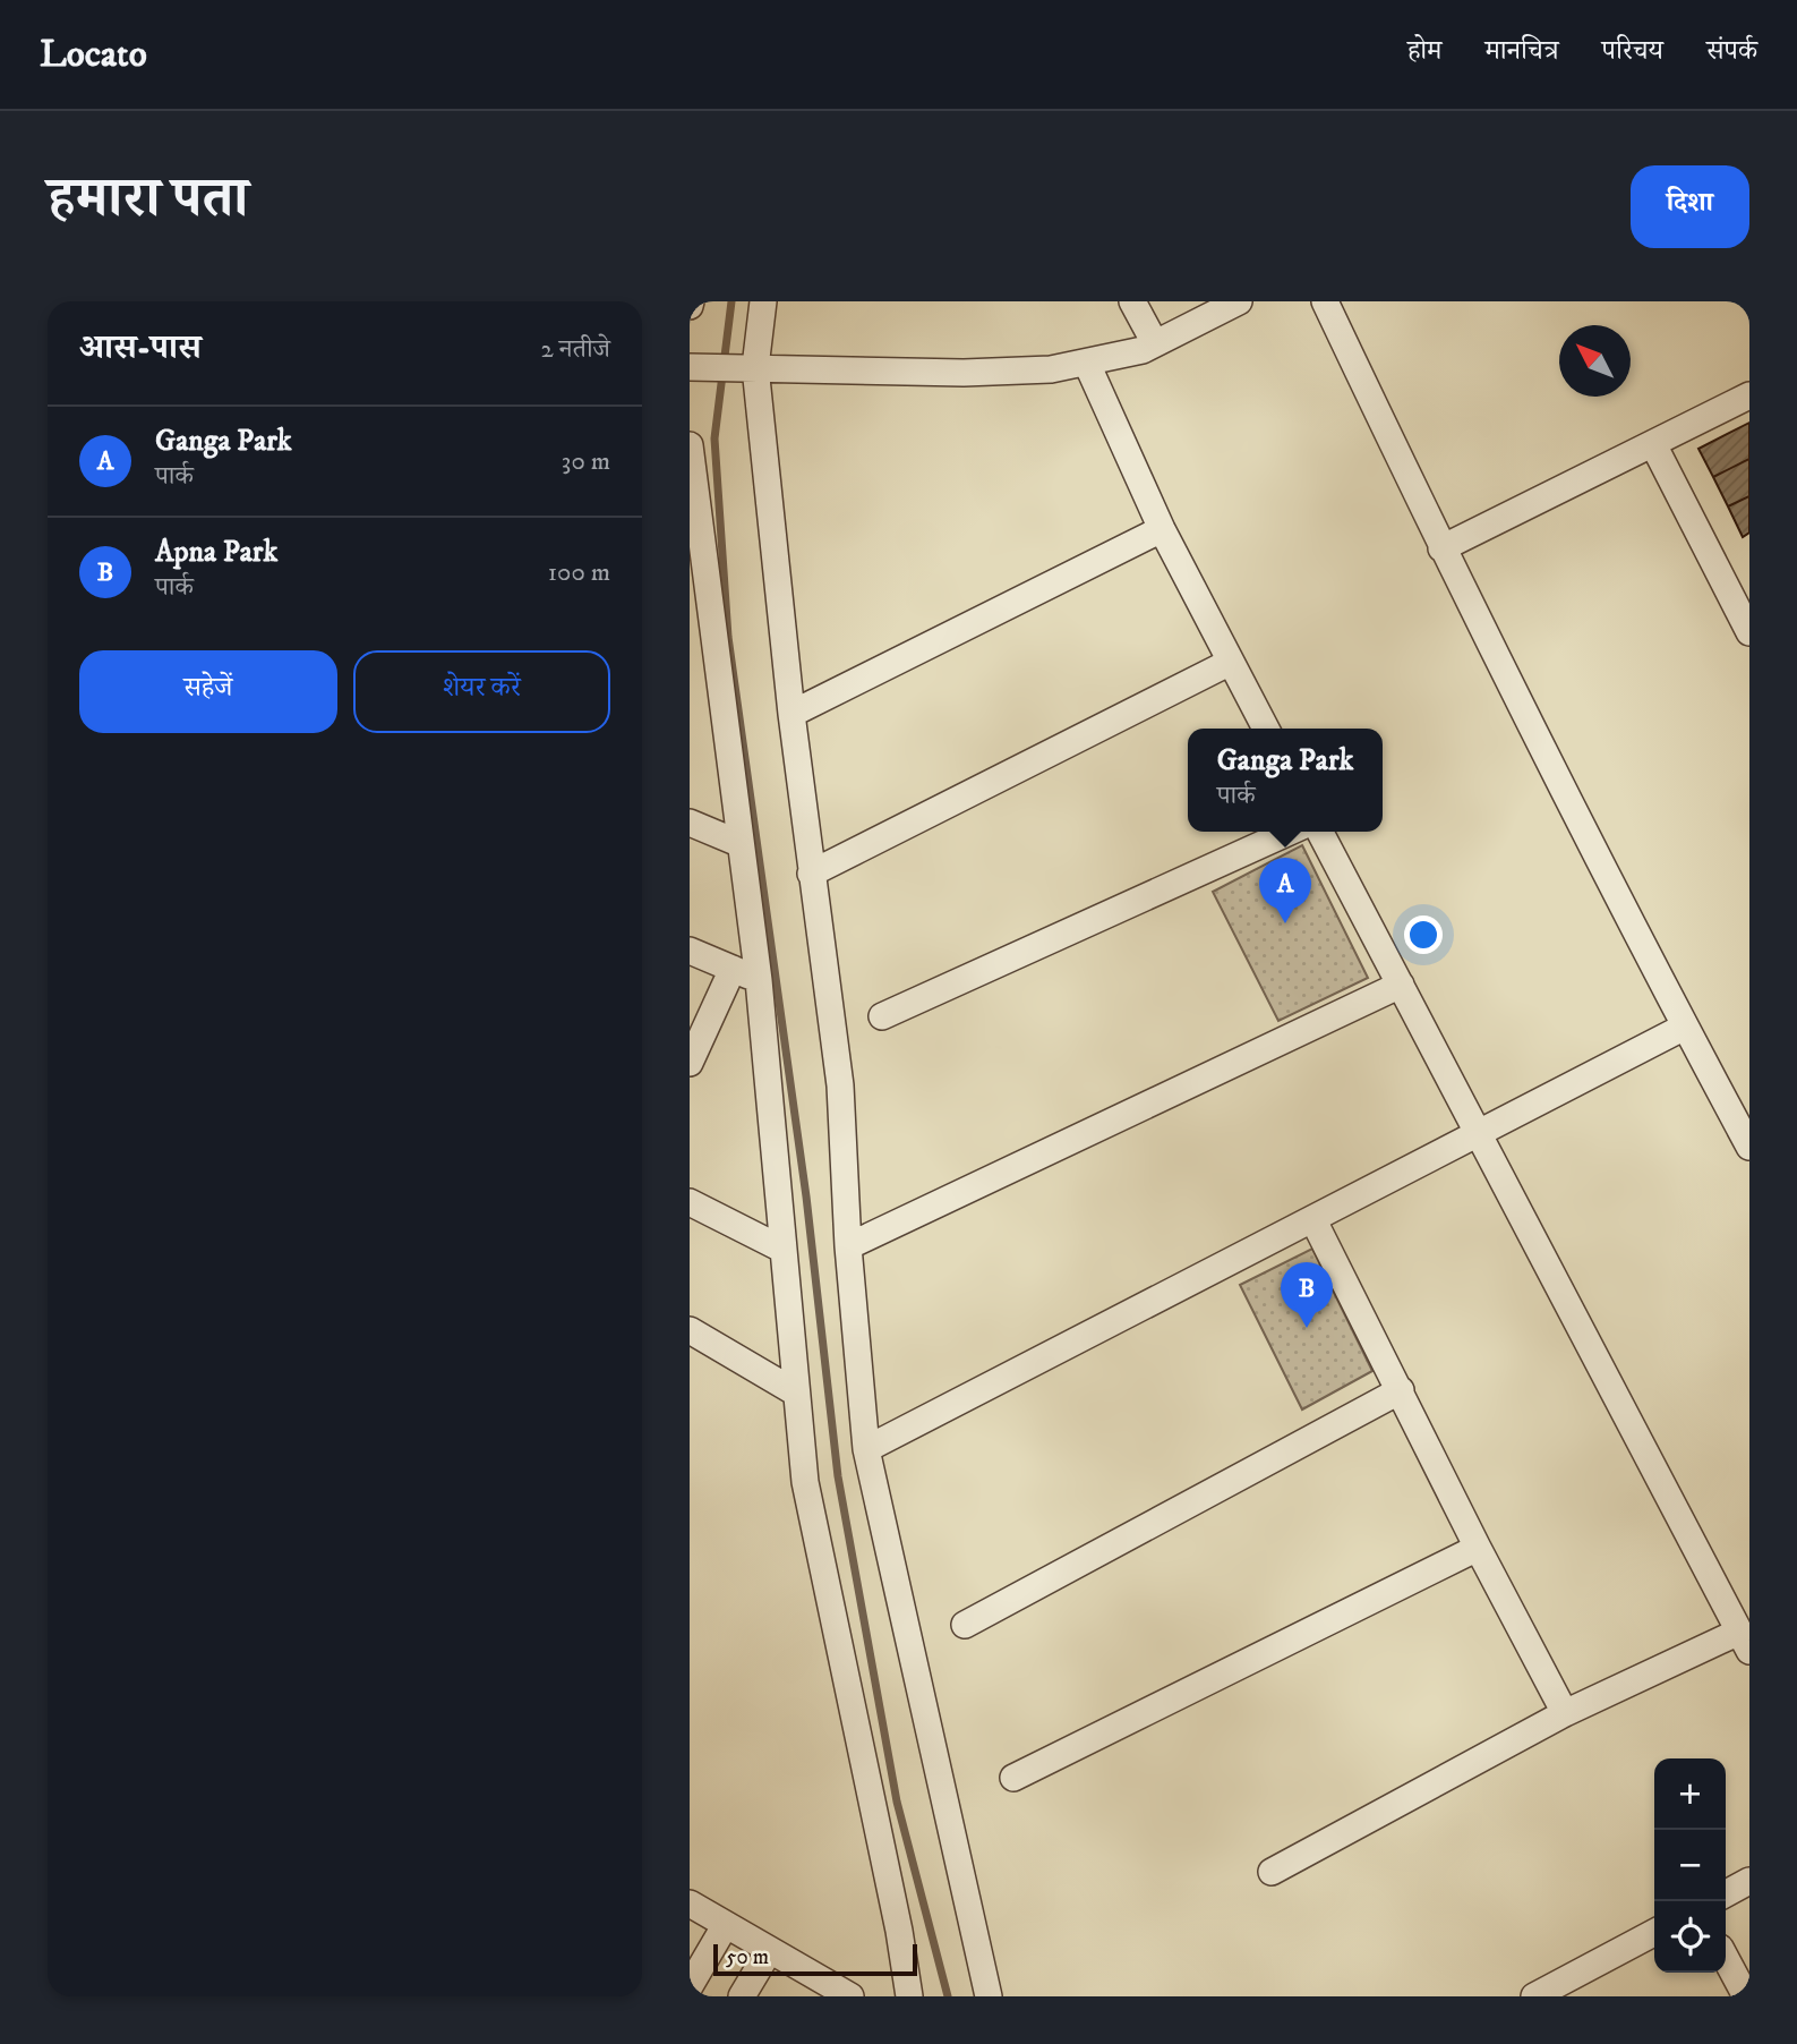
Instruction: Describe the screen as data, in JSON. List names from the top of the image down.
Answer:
{
  "scale_bar": "50 m",
  "north": "top left",
  "page": {
    "header": "Locato",
    "nav": [
      "होम",
      "मानचित्र",
      "परिचय",
      "संपर्क"
    ],
    "title": "हमारा पता",
    "buttons": [
      "दिशा",
      ["सहेजें", "शेयर करें"]
    ],
    "heading": ["आस-पास", "2 नतीजे"],
    "list": [
      {
        "mark": "A",
        "name": "Ganga Park",
        "note": "पार्क",
        "value": "30 m"
      },
      {
        "mark": "B",
        "name": "Apna Park",
        "note": "पार्क",
        "value": "100 m"
      }
    ],
    "popup": ["Ganga Park", "पार्क"],
    "pins": ["A", "B"],
    "map_buttons": ["+", "−"],
    "scale": "50 m"
  }
}
